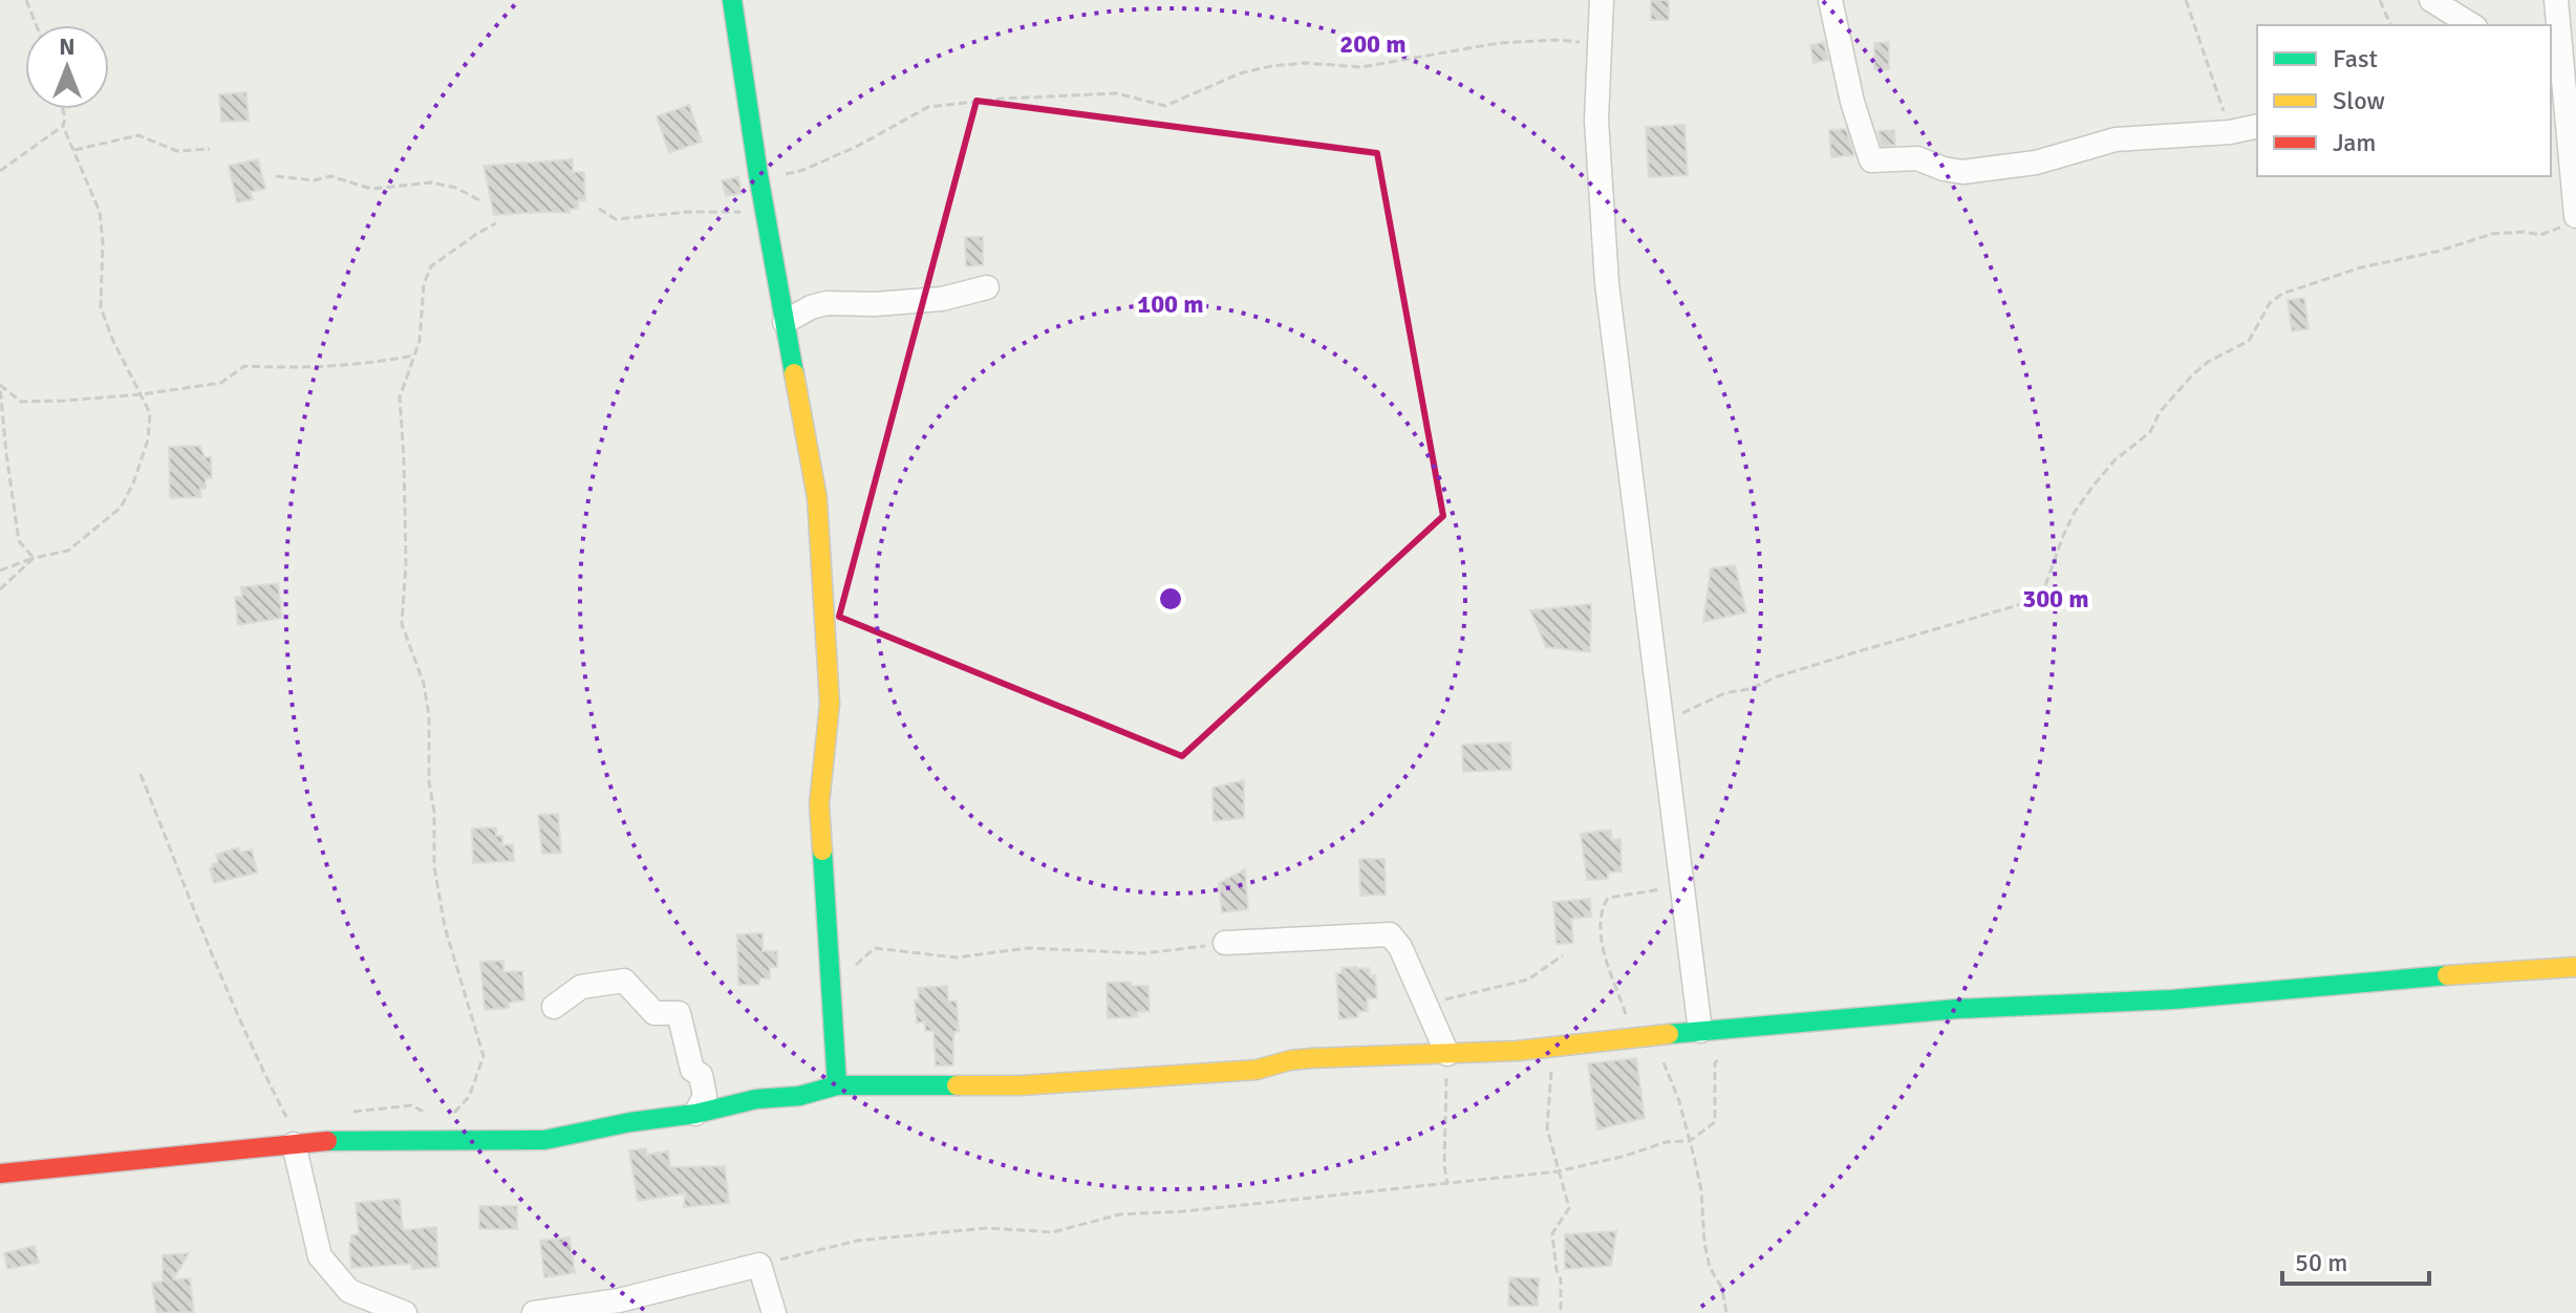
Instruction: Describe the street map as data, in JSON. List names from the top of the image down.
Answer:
{
  "legend": ["Fast", "Slow", "Jam"],
  "scale_bar": "50 m",
  "north": "top",
  "rings": ["200 m", "100 m", "300 m"]
}
